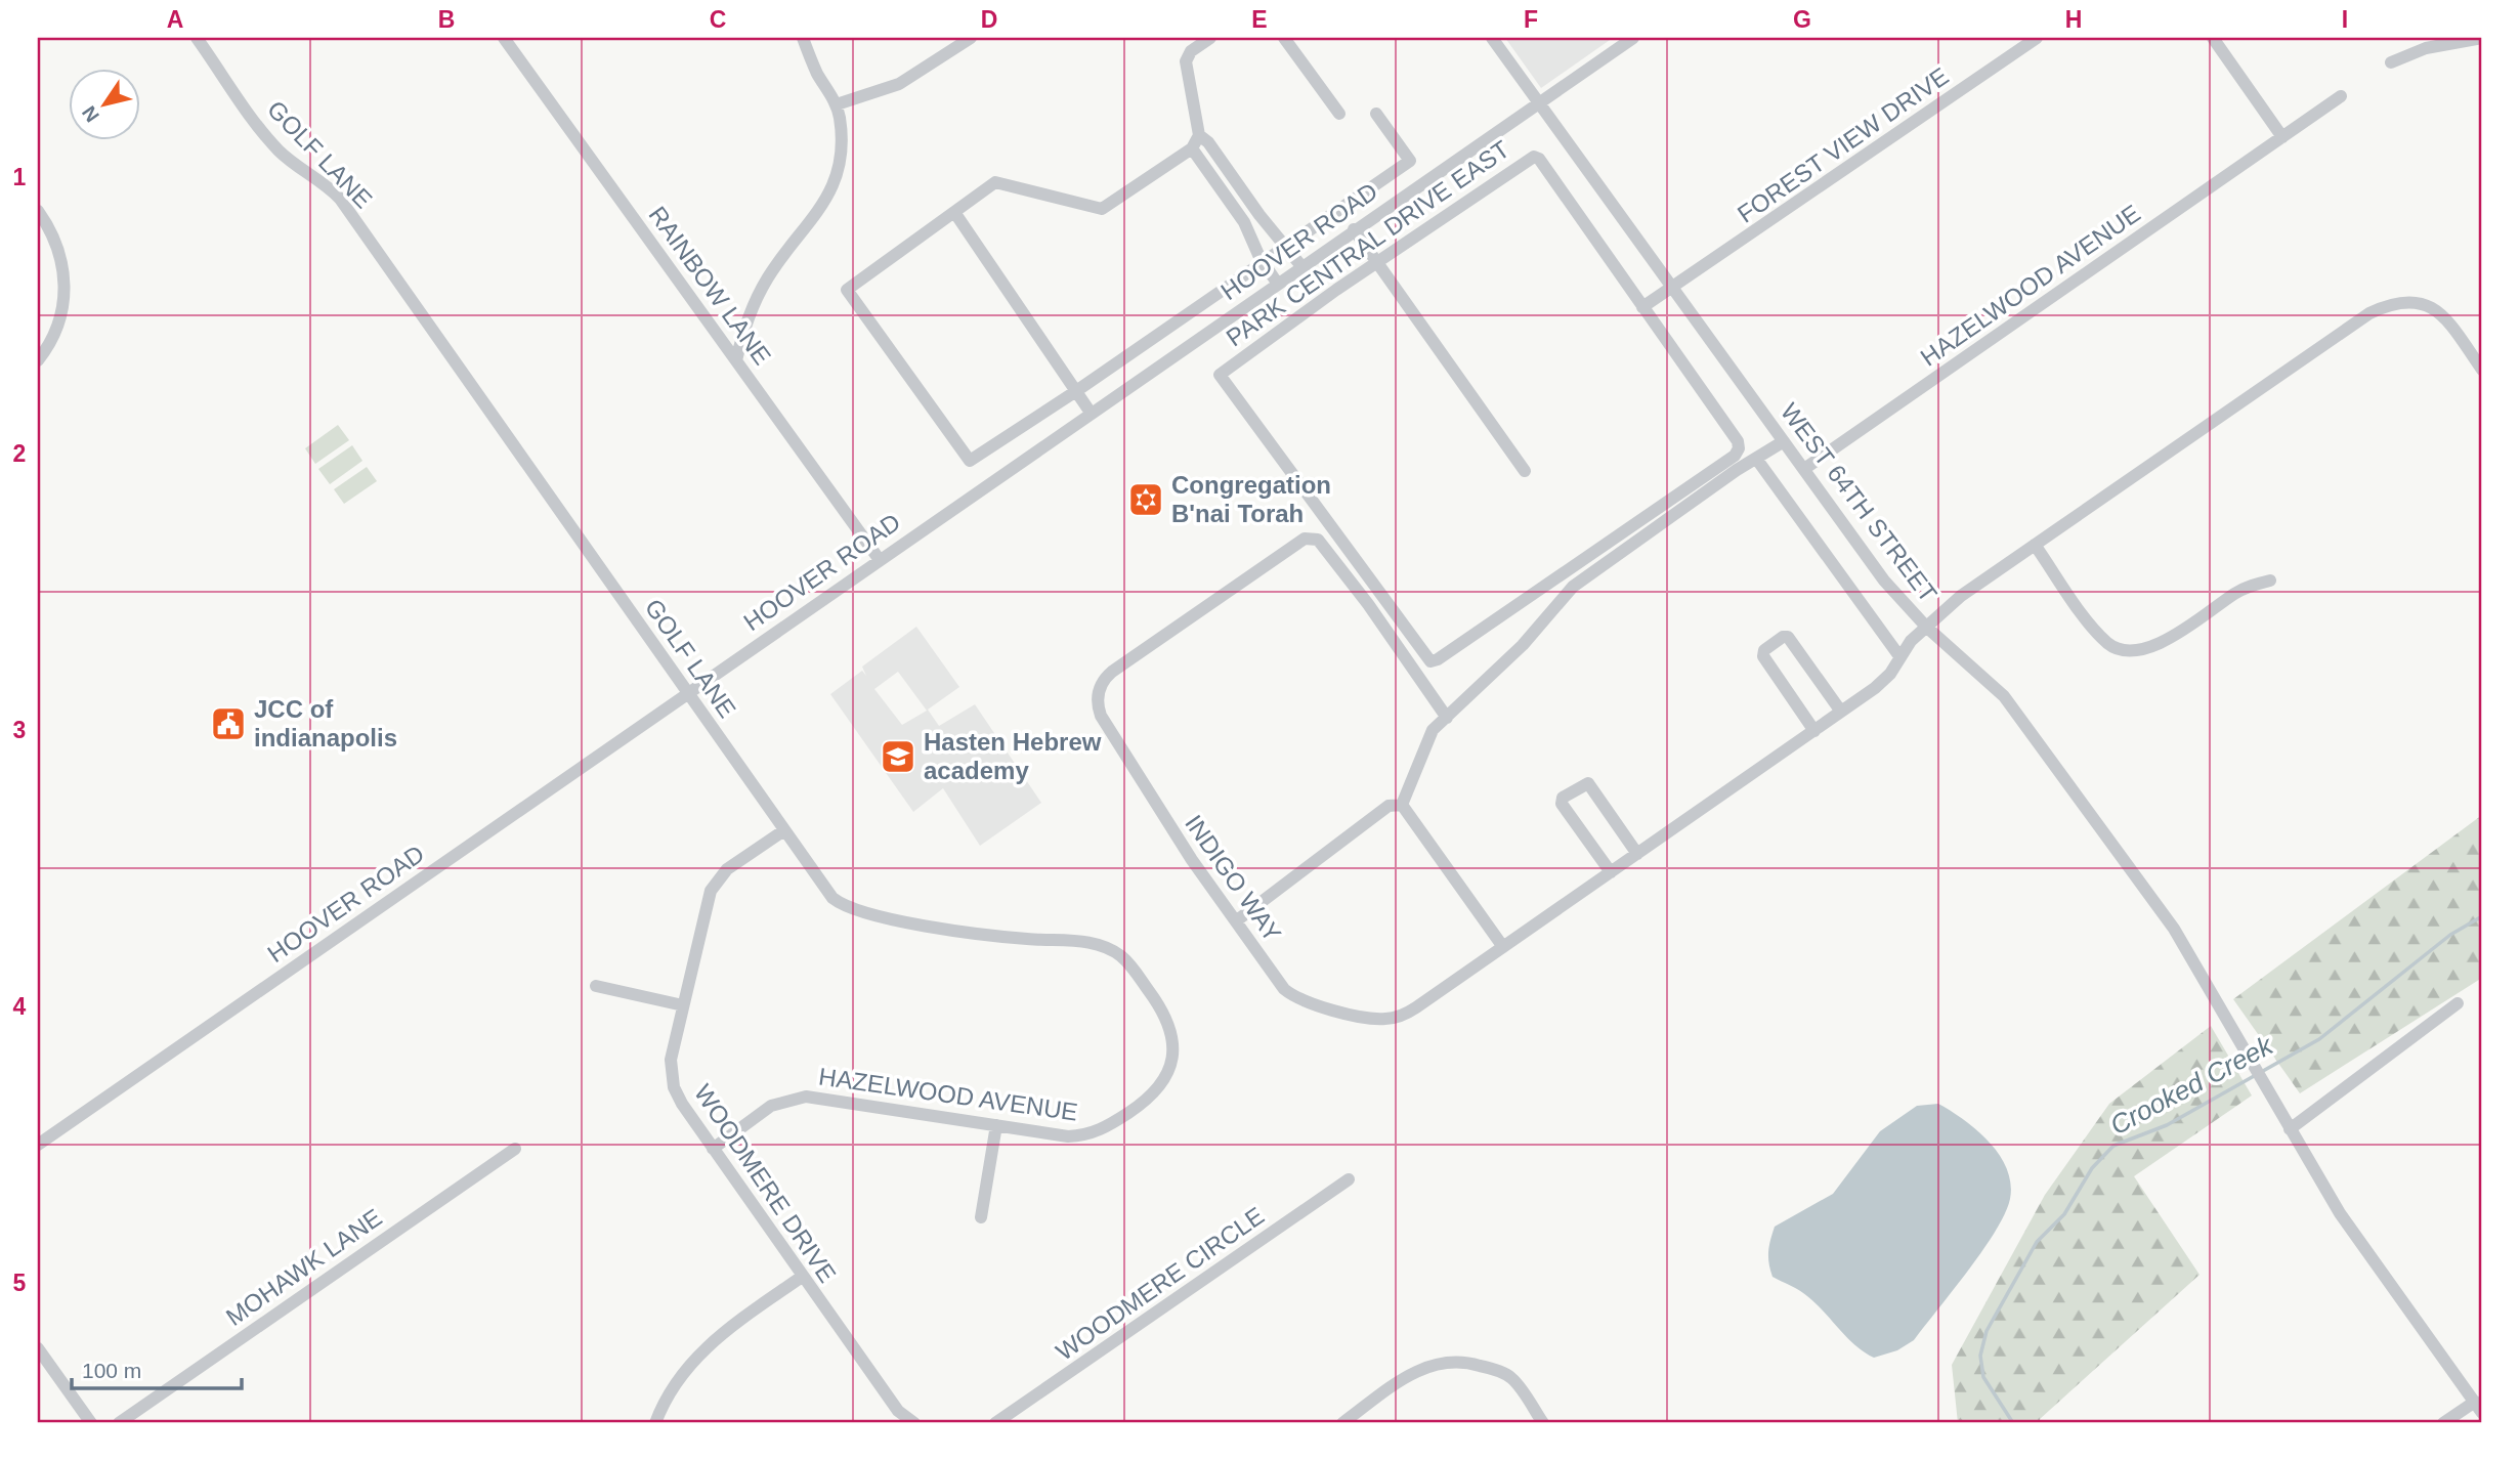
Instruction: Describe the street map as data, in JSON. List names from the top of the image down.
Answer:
{
  "streets": {
    "street": [
      "FOREST VIEW DRIVE",
      "GOLF LANE",
      "HOOVER ROAD",
      "PARK CENTRAL DRIVE EAST",
      "RAINBOW LANE",
      "HAZELWOOD AVENUE",
      "WEST 64TH STREET",
      "INDIGO WAY",
      "WOODMERE DRIVE",
      "MOHAWK LANE",
      "WOODMERE CIRCLE"
    ]
  },
  "crossings": [
    ["FOREST VIEW DRIVE", "PARK CENTRAL DRIVE EAST"],
    ["FOREST VIEW DRIVE", "WEST 64TH STREET"],
    ["GOLF LANE", "HOOVER ROAD"],
    ["GOLF LANE", "HAZELWOOD AVENUE"],
    ["GOLF LANE", "WOODMERE DRIVE"],
    ["HOOVER ROAD", "RAINBOW LANE"],
    ["HOOVER ROAD", "WEST 64TH STREET"],
    ["HAZELWOOD AVENUE", "WEST 64TH STREET"],
    ["HAZELWOOD AVENUE", "WOODMERE DRIVE"]
  ],
  "water": ["Crooked Creek"],
  "places": {
    "synagogue": ["Congregation B'nai Torah"],
    "public building": ["JCC of indianapolis"],
    "school or university": ["Hasten Hebrew academy"]
  },
  "scale_bar": "100 m",
  "north": "bottom left",
  "grid": {
    "columns": [
      "A",
      "B",
      "C",
      "D",
      "E",
      "F",
      "G",
      "H",
      "I"
    ],
    "rows": [
      "1",
      "2",
      "3",
      "4",
      "5"
    ]
  }
}
